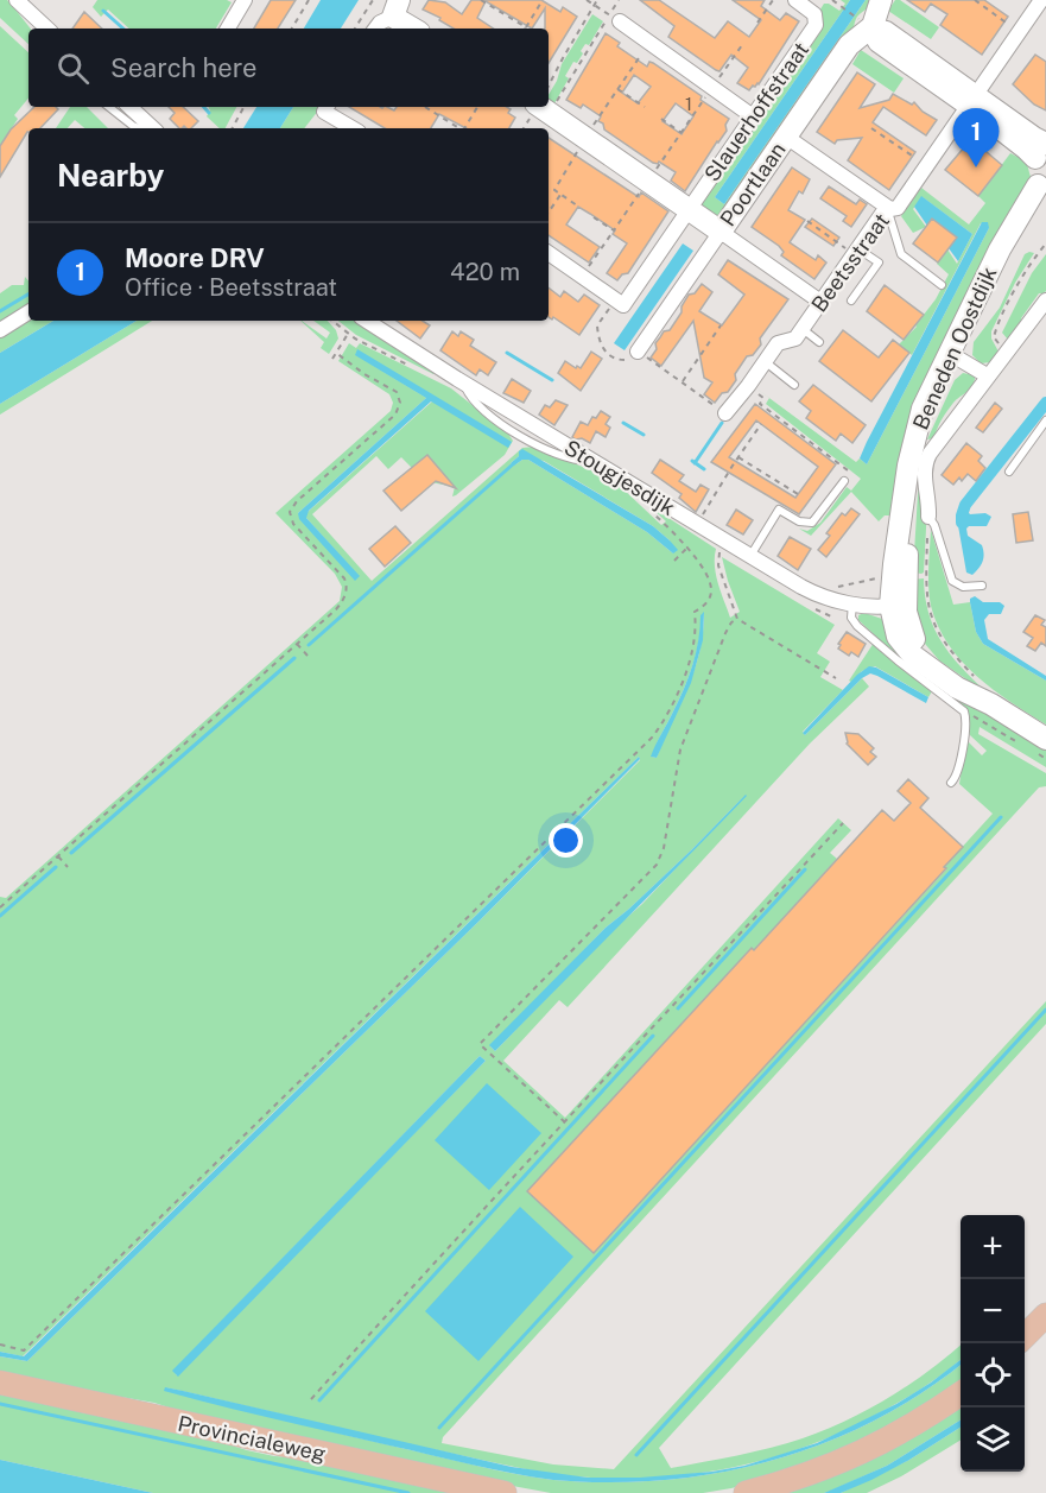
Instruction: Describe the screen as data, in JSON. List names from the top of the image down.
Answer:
{
  "streets": {
    "main road": ["Provincialeweg"],
    "street": [
      "Slauerhoffstraat",
      "Poortlaan",
      "Beetsstraat",
      "Beneden Oostdijk",
      "Stougjesdijk"
    ]
  },
  "crossings": [
    ["Slauerhoffstraat", "Poortlaan"],
    ["Beneden Oostdijk", "Stougjesdijk"]
  ],
  "house_numbers": ["1"],
  "page": {
    "search": "Search here",
    "pins": "1",
    "heading": "Nearby",
    "list": [
      {
        "mark": "1",
        "name": "Moore DRV",
        "note": "Office · Beetsstraat",
        "value": "420 m"
      }
    ],
    "map_buttons": ["+", "−"]
  }
}
